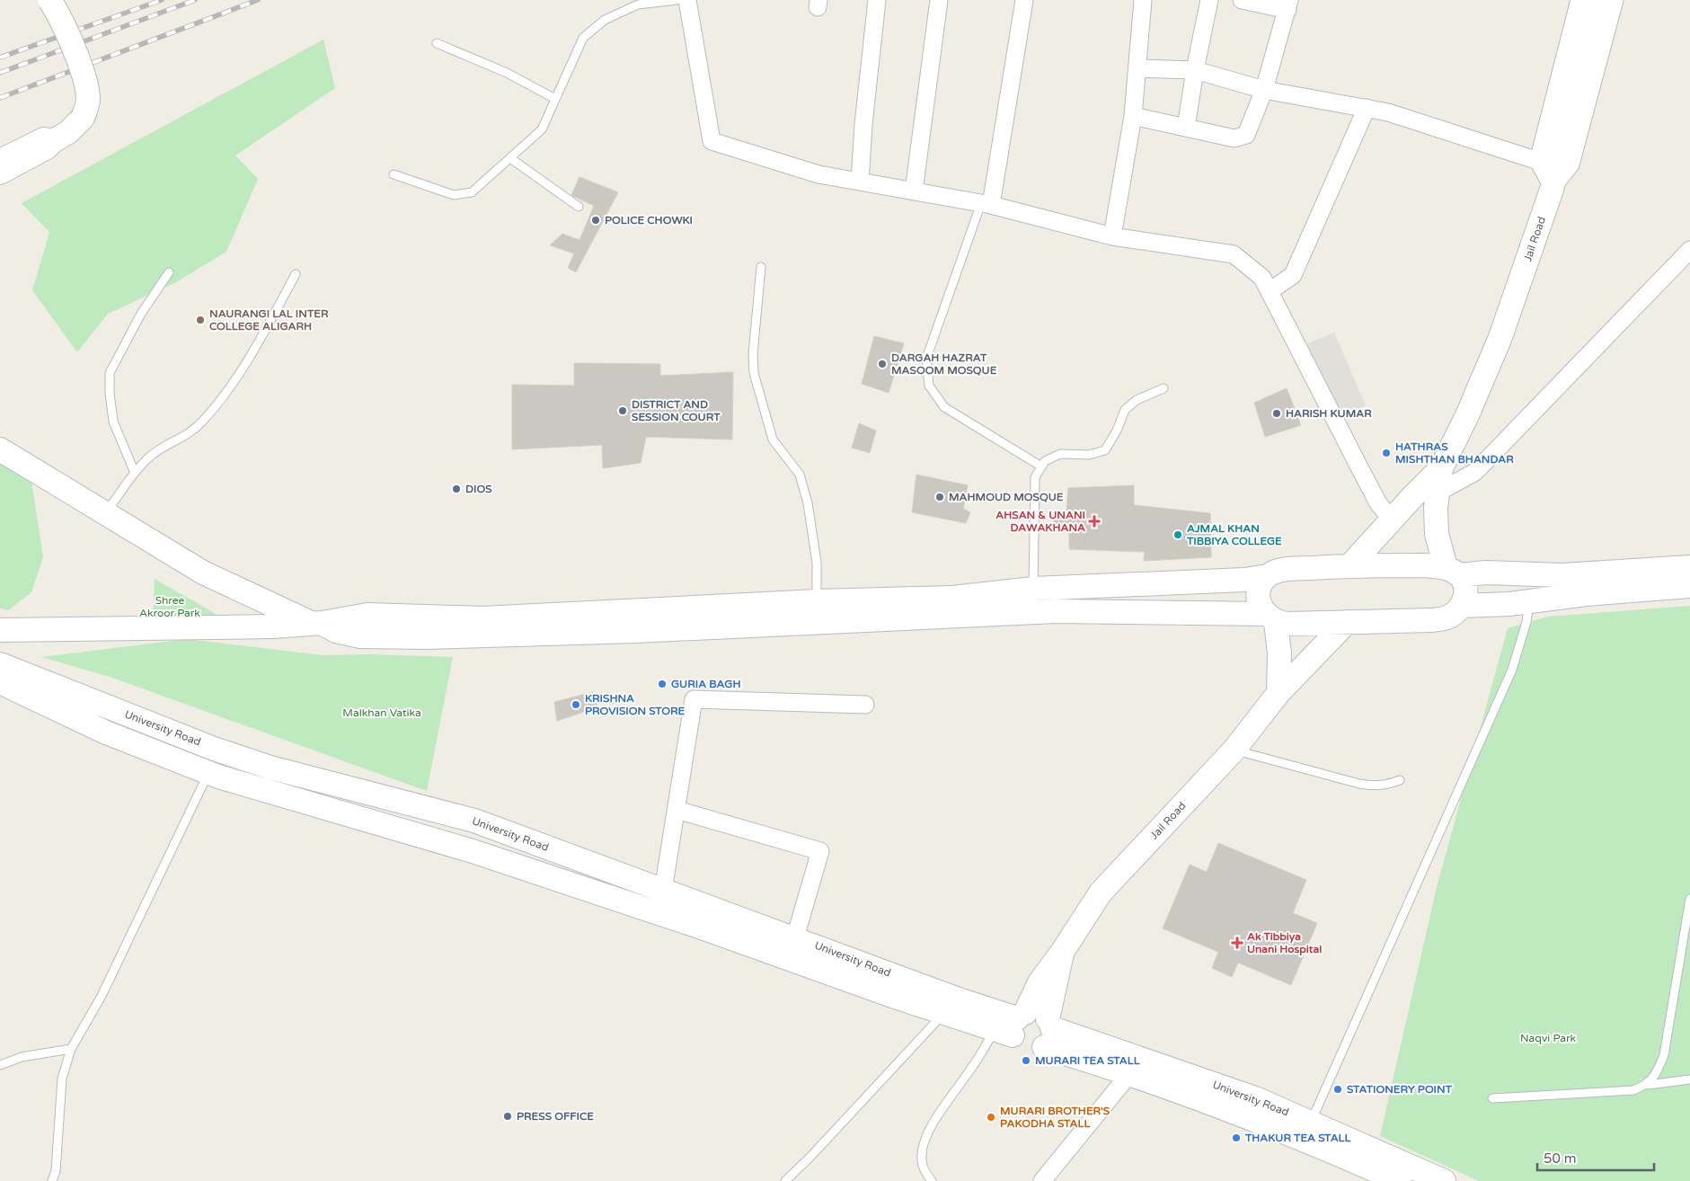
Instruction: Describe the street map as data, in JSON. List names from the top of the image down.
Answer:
{
  "streets": {
    "main road": ["Jail Road", "University Road"]
  },
  "crossings": [
    ["Jail Road", "University Road"]
  ],
  "parks": ["Shree Akroor Park", "Malkhan Vatika", "Naqvi Park"],
  "places": {
    "other": [
      "POLICE CHOWKI",
      "NAURANGI LAL INTER COLLEGE ALIGARH",
      "DARGAH HAZRAT MASOOM MOSQUE",
      "DISTRICT AND SESSION COURT",
      "HARISH KUMAR",
      "HATHRAS MISHTHAN BHANDAR",
      "DIOS",
      "MAHMOUD MOSQUE",
      "AJMAL KHAN TIBBIYA COLLEGE",
      "GURIA BAGH",
      "KRISHNA PROVISION STORE",
      "MURARI TEA STALL",
      "STATIONERY POINT",
      "PRESS OFFICE",
      "MURARI BROTHER'S PAKODHA STALL",
      "THAKUR TEA STALL"
    ],
    "health": ["AHSAN & UNANI DAWAKHANA", "Ak Tibbiya Unani Hospital"]
  },
  "scale_bar": "50 m"
}
